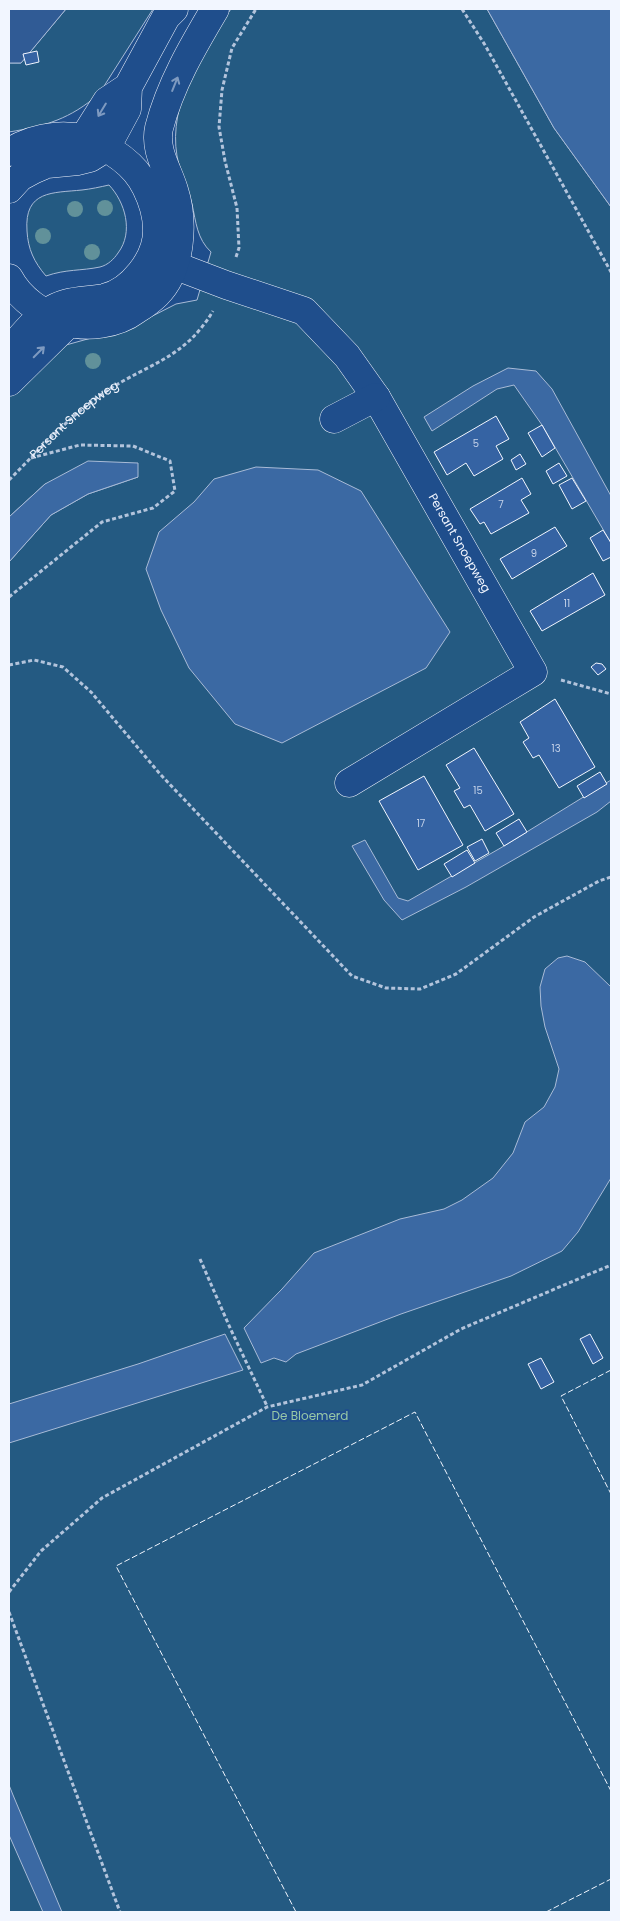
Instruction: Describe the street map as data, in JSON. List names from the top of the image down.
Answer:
{
  "streets": {
    "main road": ["Persant Snoepweg"]
  },
  "parks": ["De Bloemerd"],
  "house_numbers": [
    "5",
    "7",
    "9",
    "11",
    "13",
    "15",
    "17"
  ]
}
